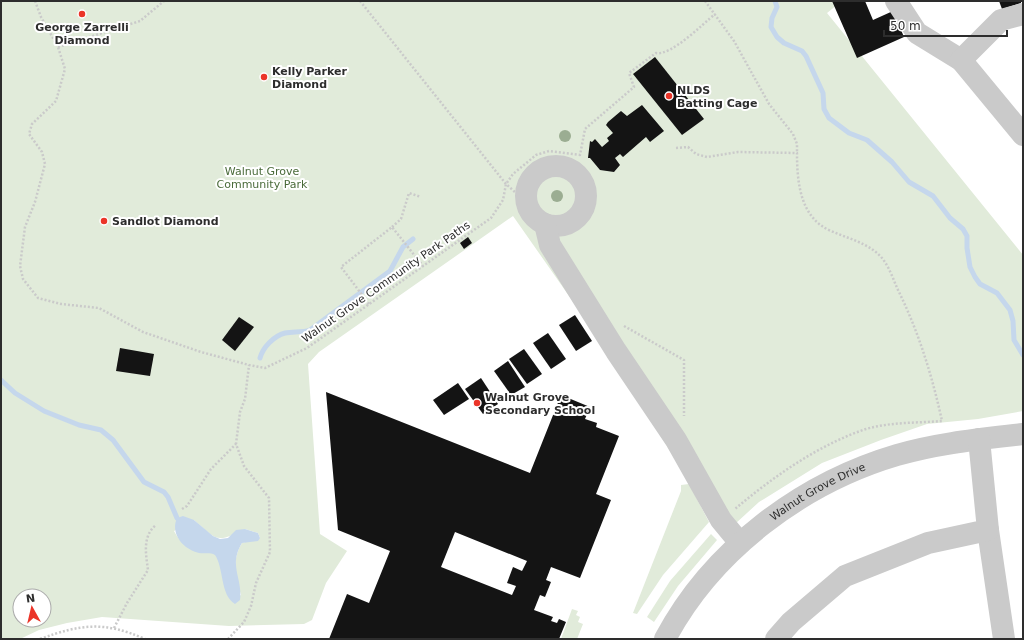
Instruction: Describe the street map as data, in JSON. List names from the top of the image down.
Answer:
{
  "streets": {
    "street": ["Walnut Grove Drive"],
    "path": ["Walnut Grove Community Park Paths"]
  },
  "parks": ["Walnut Grove Community Park"],
  "places": [
    "George Zarrelli Diamond",
    "Kelly Parker Diamond",
    "NLDS Batting Cage",
    "Sandlot Diamond",
    "Walnut Grove Secondary School"
  ],
  "scale_bar": "50 m",
  "north": "top"
}
